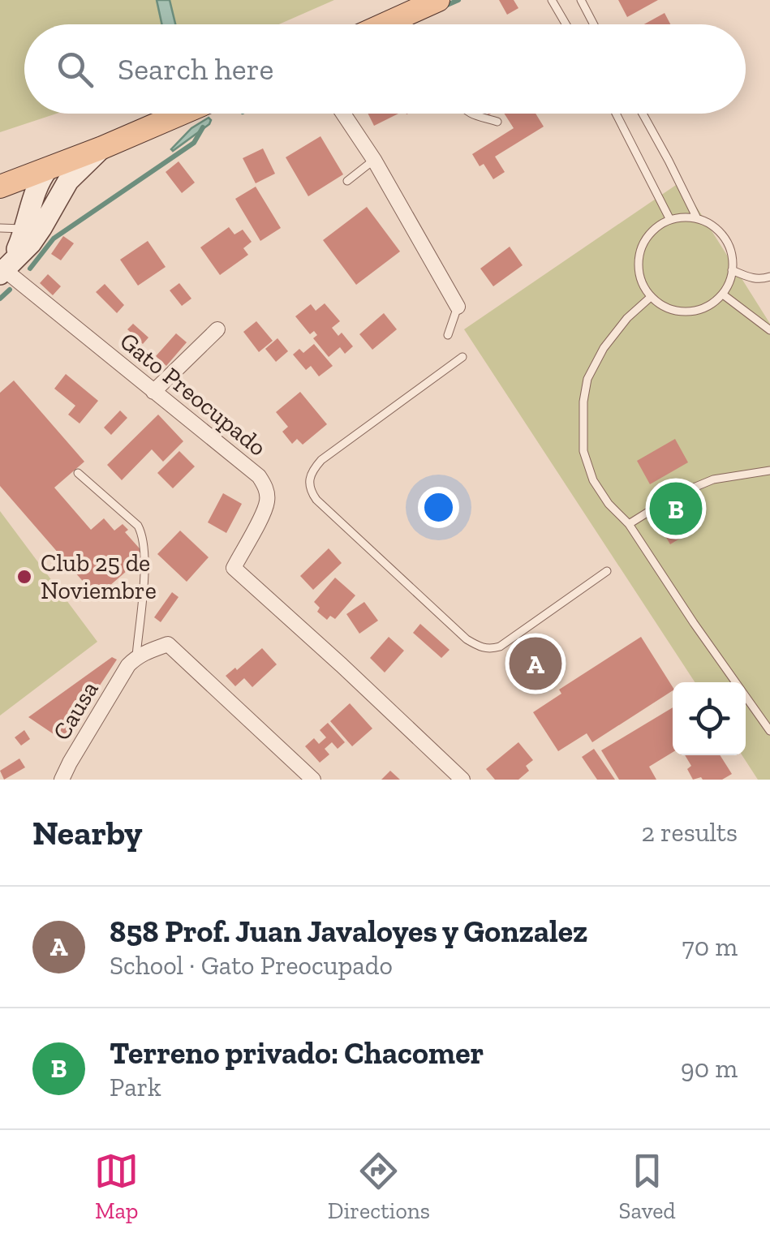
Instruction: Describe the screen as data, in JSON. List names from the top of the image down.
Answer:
{
  "streets": {
    "street": ["Gato Preocupado", "Causa"]
  },
  "places": ["Club 25 de Noviembre"],
  "page": {
    "search": "Search here",
    "pins": ["B", "A"],
    "heading": ["Nearby", "2 results"],
    "list": [
      {
        "mark": "A",
        "name": "858 Prof. Juan Javaloyes y Gonzalez",
        "note": "School · Gato Preocupado",
        "value": "70 m"
      },
      {
        "mark": "B",
        "name": "Terreno privado: Chacomer",
        "note": "Park",
        "value": "90 m"
      }
    ],
    "nav": ["Map", "Directions", "Saved"]
  }
}
